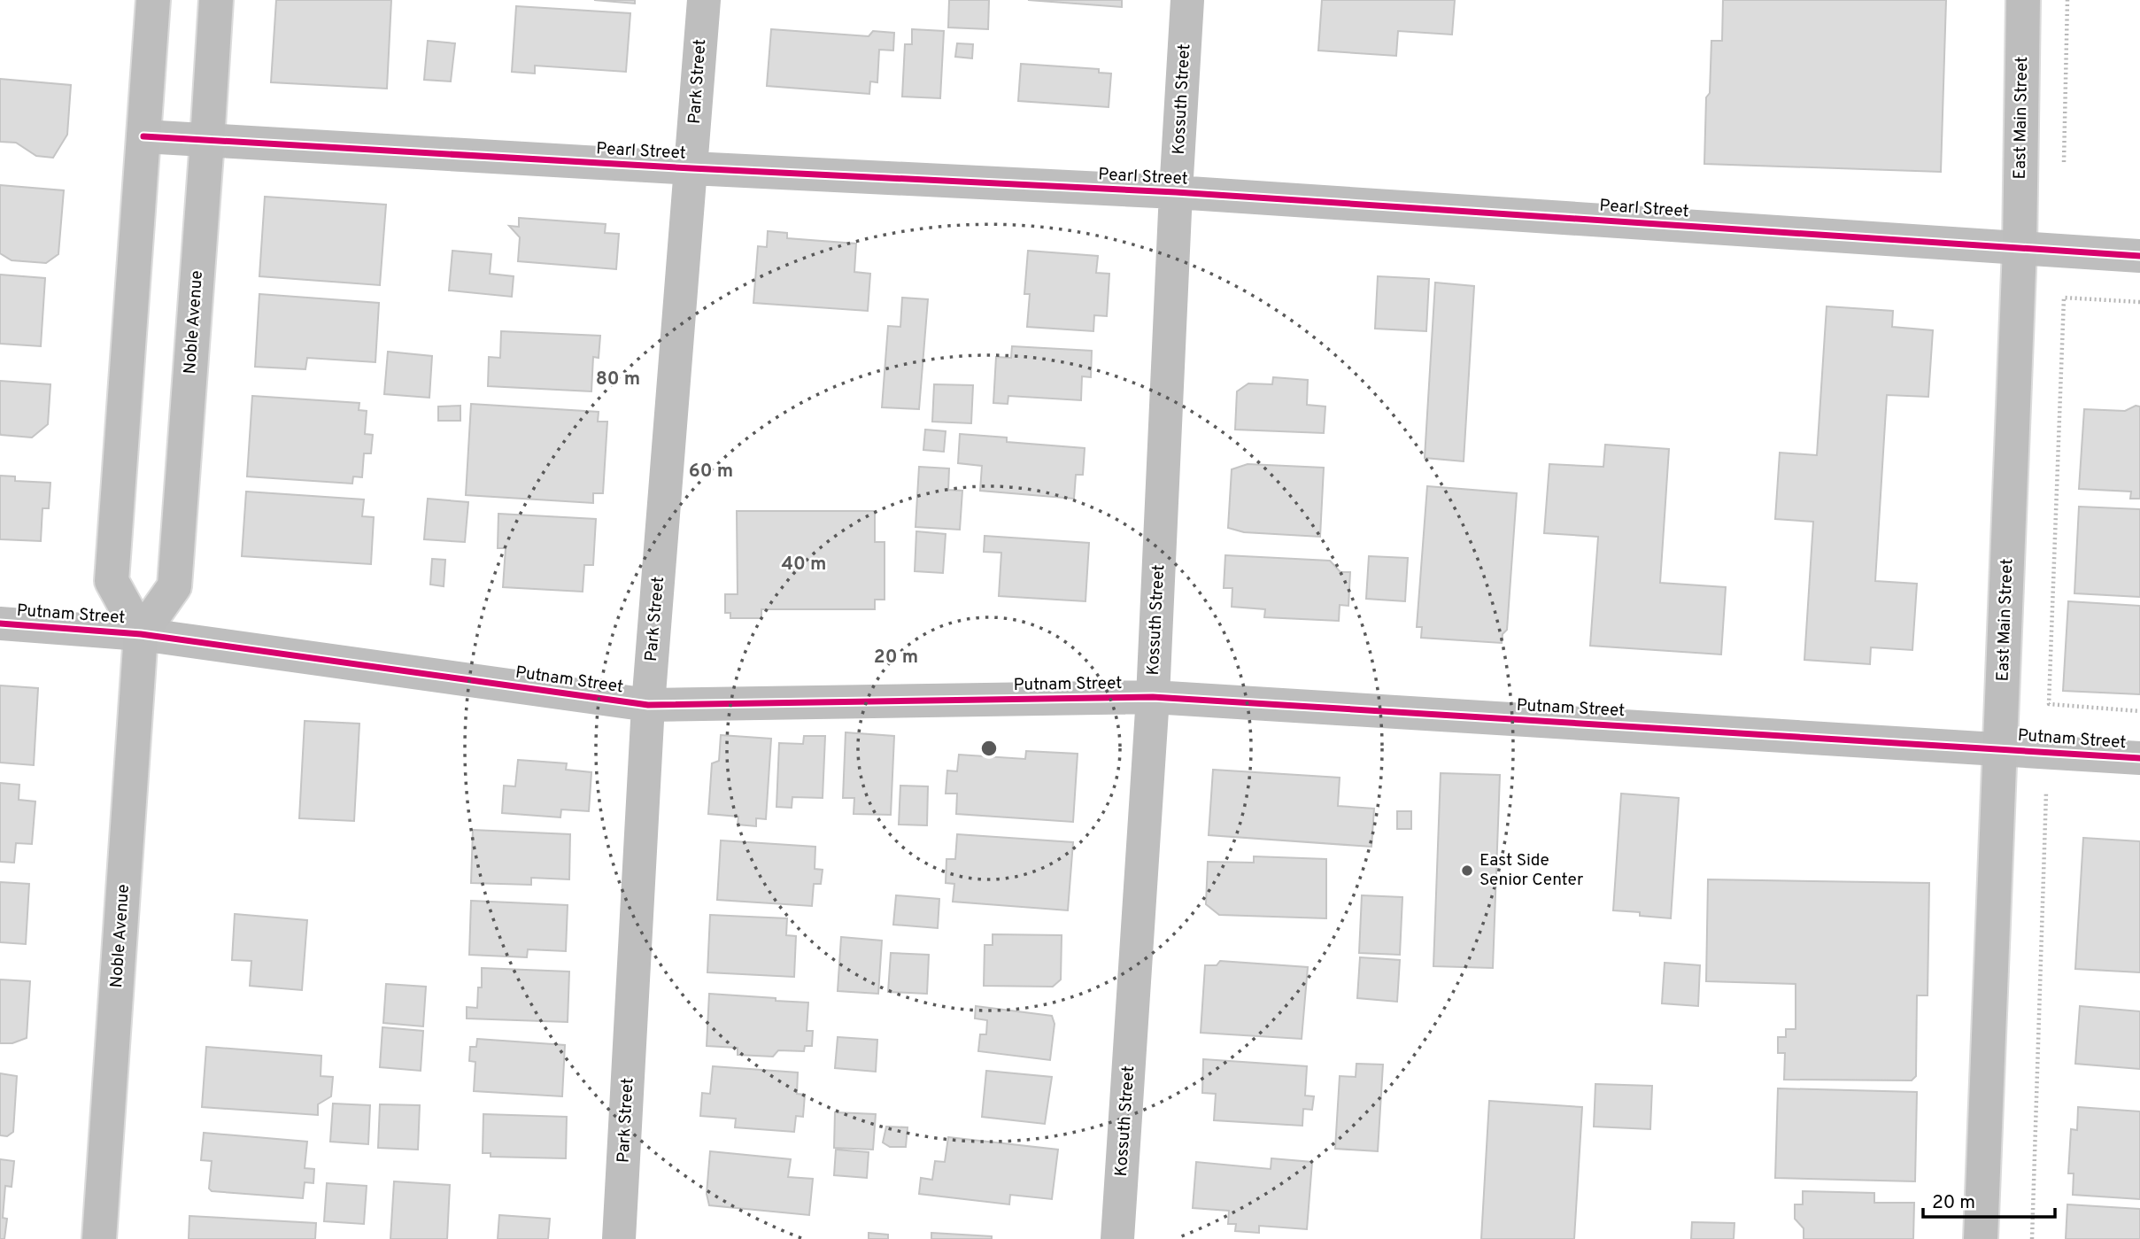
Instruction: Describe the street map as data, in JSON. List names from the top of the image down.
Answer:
{
  "streets": {
    "main road": ["East Main Street", "Noble Avenue"],
    "street": [
      "Park Street",
      "Kossuth Street",
      "Pearl Street",
      "Putnam Street"
    ]
  },
  "crossings": [
    ["Park Street", "Pearl Street"],
    ["Park Street", "Putnam Street"],
    ["Kossuth Street", "Pearl Street"],
    ["Kossuth Street", "Putnam Street"],
    ["East Main Street", "Pearl Street"],
    ["East Main Street", "Putnam Street"],
    ["Pearl Street", "Noble Avenue"],
    ["Noble Avenue", "Putnam Street"]
  ],
  "places": ["East Side Senior Center"],
  "scale_bar": "20 m",
  "rings": [
    "80 m",
    "60 m",
    "40 m",
    "20 m"
  ]
}
